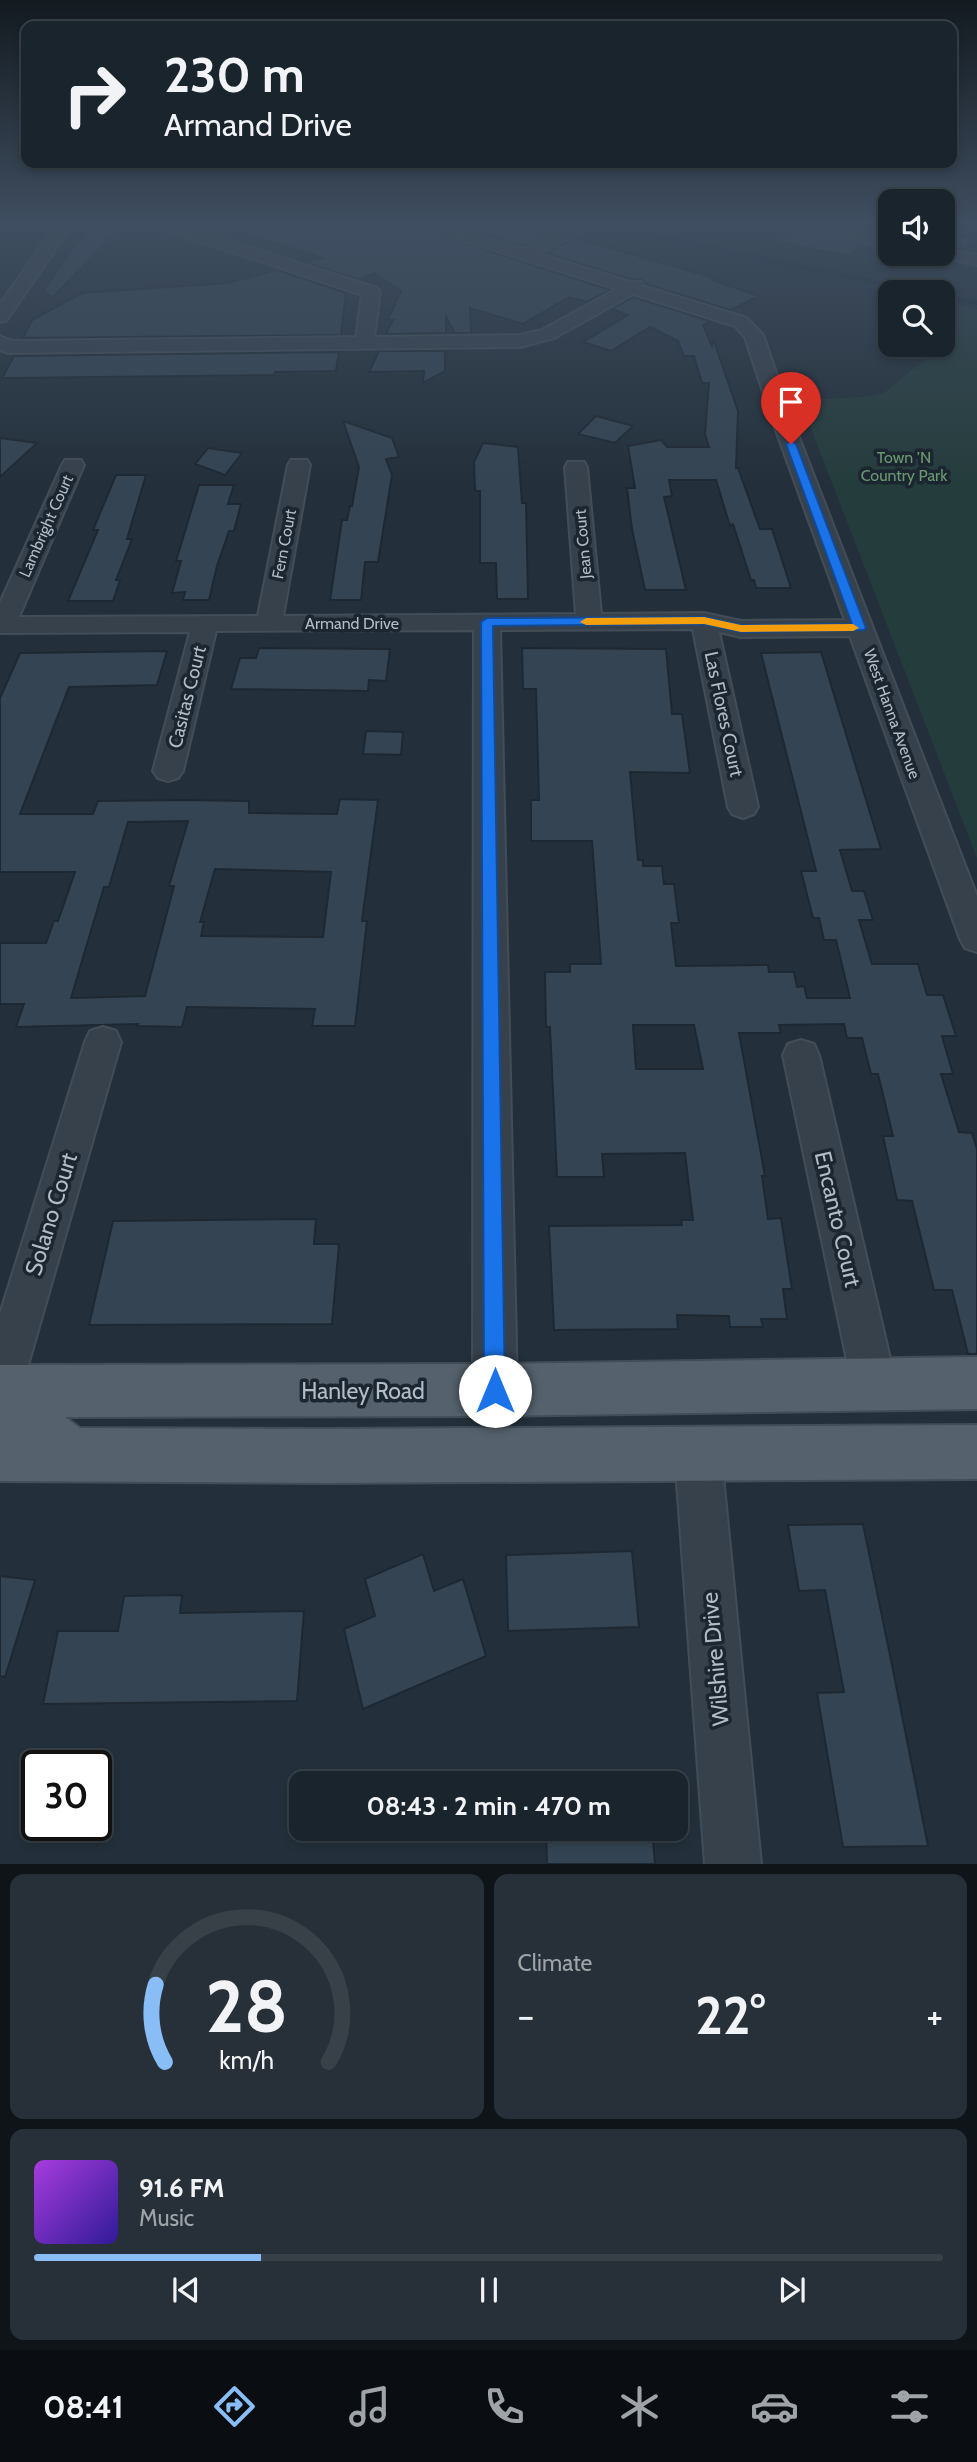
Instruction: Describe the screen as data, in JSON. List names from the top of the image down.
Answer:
{
  "streets": {
    "main road": ["Hanley Road"],
    "street": [
      "Lambright Court",
      "Fern Court",
      "Jean Court",
      "Armand Drive",
      "Casitas Court",
      "Las Flores Court",
      "West Hanna Avenue",
      "Solano Court",
      "Encanto Court",
      "Wilshire Drive"
    ]
  },
  "crossings": [
    ["Lambright Court", "Armand Drive"],
    ["Fern Court", "Armand Drive"],
    ["Jean Court", "Armand Drive"],
    ["Armand Drive", "Casitas Court"],
    ["Armand Drive", "Las Flores Court"],
    ["Armand Drive", "West Hanna Avenue"],
    ["Solano Court", "Hanley Road"],
    ["Encanto Court", "Hanley Road"]
  ],
  "parks": ["Town ’N Country Park"],
  "page": {
    "turn": ["230 m", "Armand Drive"],
    "limit": "30",
    "trip": "08:43 · 2 min · 470 m",
    "tile": "Climate",
    "heat": ["−", "22°", "+"],
    "song": ["91.6 FM", "Music"],
    "tabs": "08:41",
    "gauge": ["28", "km/h"]
  }
}
